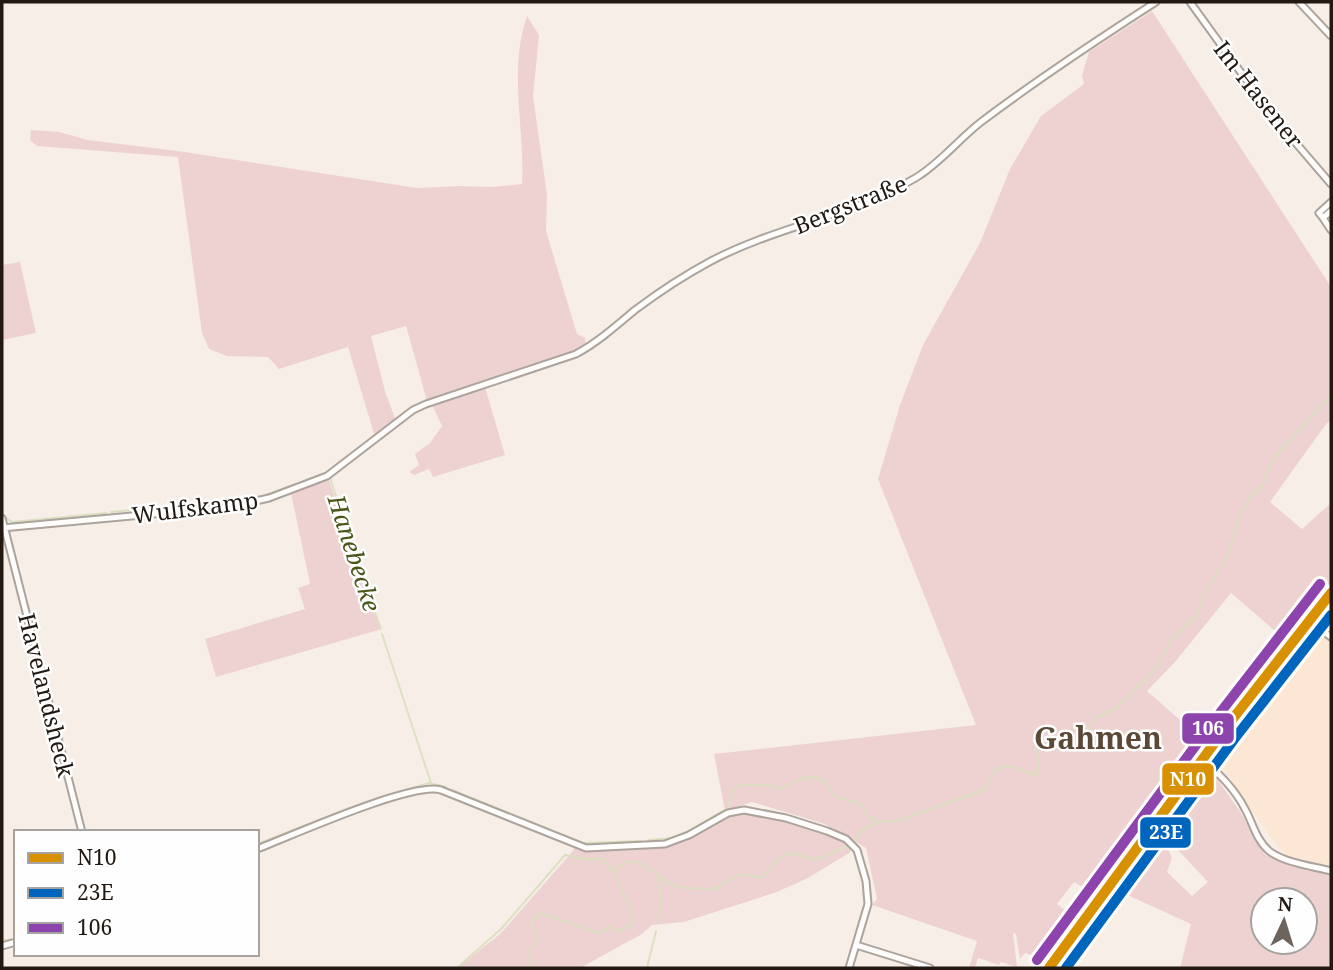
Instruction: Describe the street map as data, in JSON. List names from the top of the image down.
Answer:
{
  "streets": {
    "street": [
      "Im Hasener",
      "Bergstraße",
      "Wulfskamp",
      "Havelandsheck"
    ]
  },
  "crossings": [
    ["Bergstraße", "Wulfskamp"],
    ["Wulfskamp", "Havelandsheck"]
  ],
  "districts": ["Gahmen"],
  "water": ["Hanebecke"],
  "lines": ["transit line 106", "transit line N10", "transit line 23E"],
  "legend": ["N10", "23E", "106"],
  "north": "top"
}
